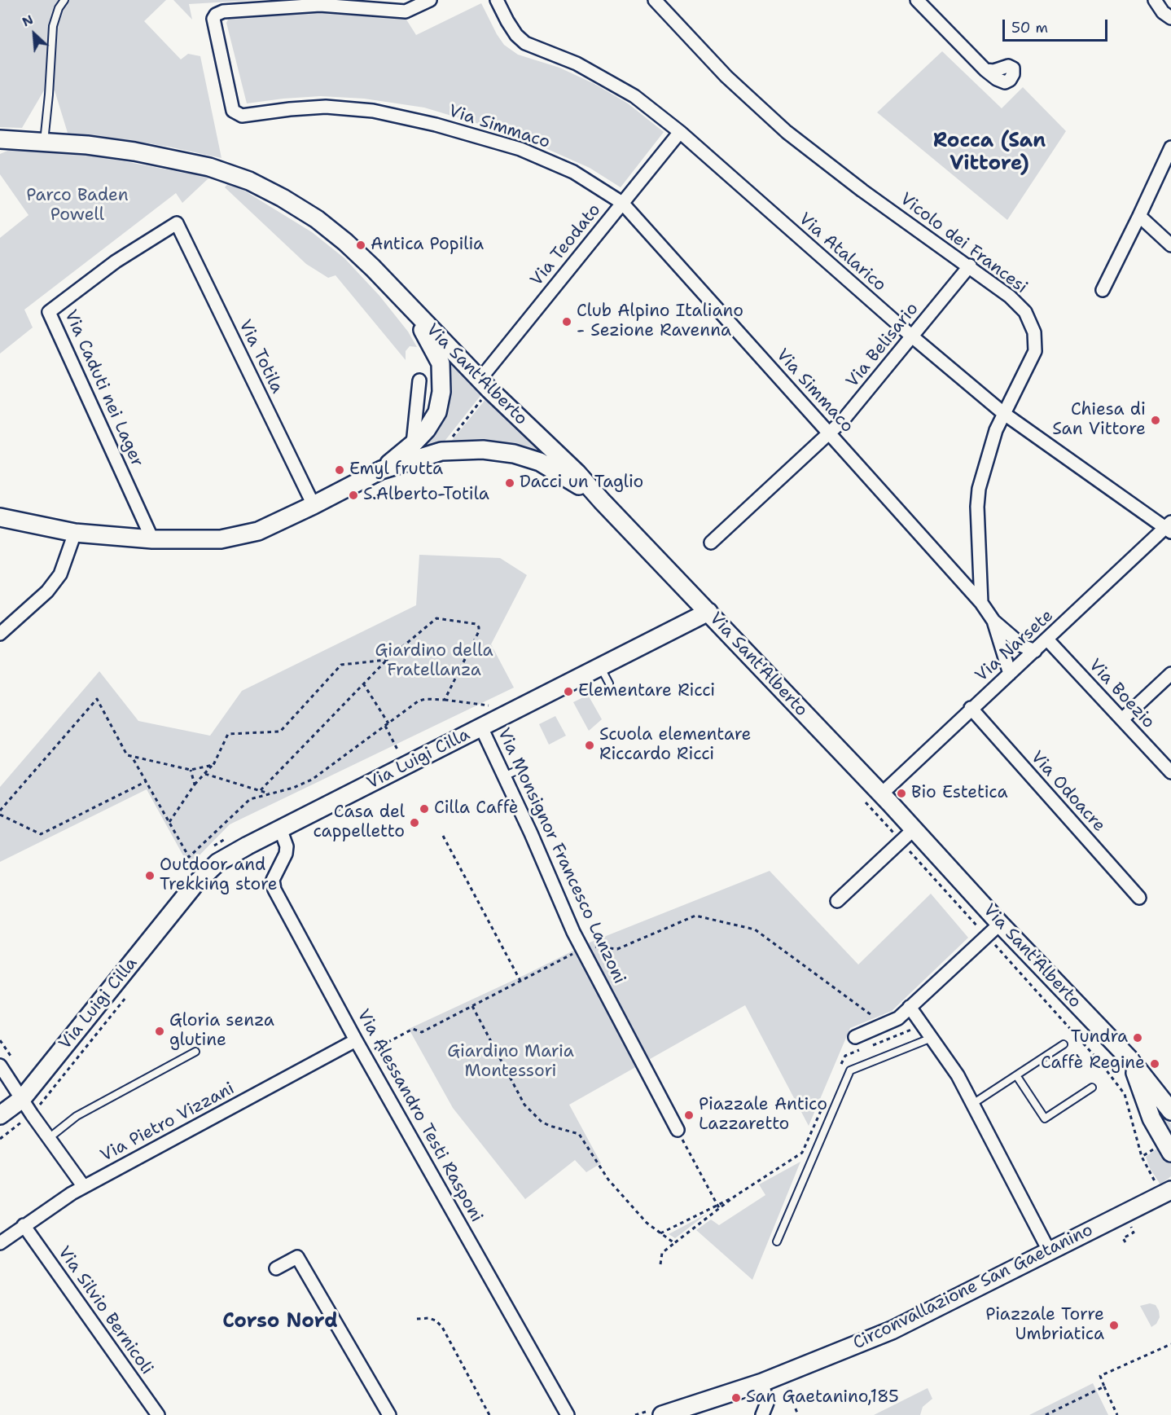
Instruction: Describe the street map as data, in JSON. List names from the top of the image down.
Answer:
{
  "streets": {
    "street": [
      "Via Simmaco",
      "Vicolo dei Francesi",
      "Via Teodato",
      "Via Atalarico",
      "Via Belisario",
      "Via Totila",
      "Via Sant'Alberto",
      "Via Caduti nei Lager",
      "Via Narsete",
      "Via Boezio",
      "Via Luigi Cilla",
      "Via Odoacre",
      "Via Monsignor Francesco Lanzoni",
      "Via Alessandro Testi Rasponi",
      "Via Pietro Vizzani",
      "Circonvallazione San Gaetanino",
      "Via Silvio Bernicoli"
    ]
  },
  "crossings": [
    ["Via Simmaco", "Vicolo dei Francesi"],
    ["Via Simmaco", "Via Teodato"],
    ["Via Simmaco", "Via Belisario"],
    ["Via Simmaco", "Via Narsete"],
    ["Vicolo dei Francesi", "Via Atalarico"],
    ["Vicolo dei Francesi", "Via Belisario"],
    ["Via Teodato", "Via Atalarico"],
    ["Via Teodato", "Via Sant'Alberto"],
    ["Via Atalarico", "Via Belisario"],
    ["Via Atalarico", "Via Narsete"],
    ["Via Totila", "Via Sant'Alberto"],
    ["Via Totila", "Via Caduti nei Lager"],
    ["Via Sant'Alberto", "Via Caduti nei Lager"],
    ["Via Sant'Alberto", "Via Narsete"],
    ["Via Sant'Alberto", "Via Luigi Cilla"],
    ["Via Narsete", "Via Boezio"],
    ["Via Narsete", "Via Odoacre"],
    ["Via Luigi Cilla", "Via Monsignor Francesco Lanzoni"],
    ["Via Luigi Cilla", "Via Alessandro Testi Rasponi"],
    ["Via Alessandro Testi Rasponi", "Via Pietro Vizzani"],
    ["Via Pietro Vizzani", "Via Silvio Bernicoli"]
  ],
  "districts": ["Rocca (San Vittore)", "Corso Nord"],
  "parks": ["Parco Baden Powell", "Giardino della Fratellanza", "Giardino Maria Montessori"],
  "places": [
    "Antica Popilia",
    "Club Alpino Italiano - Sezione Ravenna",
    "Chiesa di San Vittore",
    "Emyl frutta",
    "Dacci un Taglio",
    "S.Alberto-Totila",
    "Elementare Ricci",
    "Scuola elementare Riccardo Ricci",
    "Bio Estetica",
    "Cilla Caffè",
    "Casa del cappelletto",
    "Outdoor and Trekking store",
    "Gloria senza glutine",
    "Tundra",
    "Caffè Reginè",
    "Piazzale Antico Lazzaretto",
    "Piazzale Torre Umbriatica",
    "San Gaetanino,185"
  ],
  "scale_bar": "50 m",
  "north": "top left"
}
